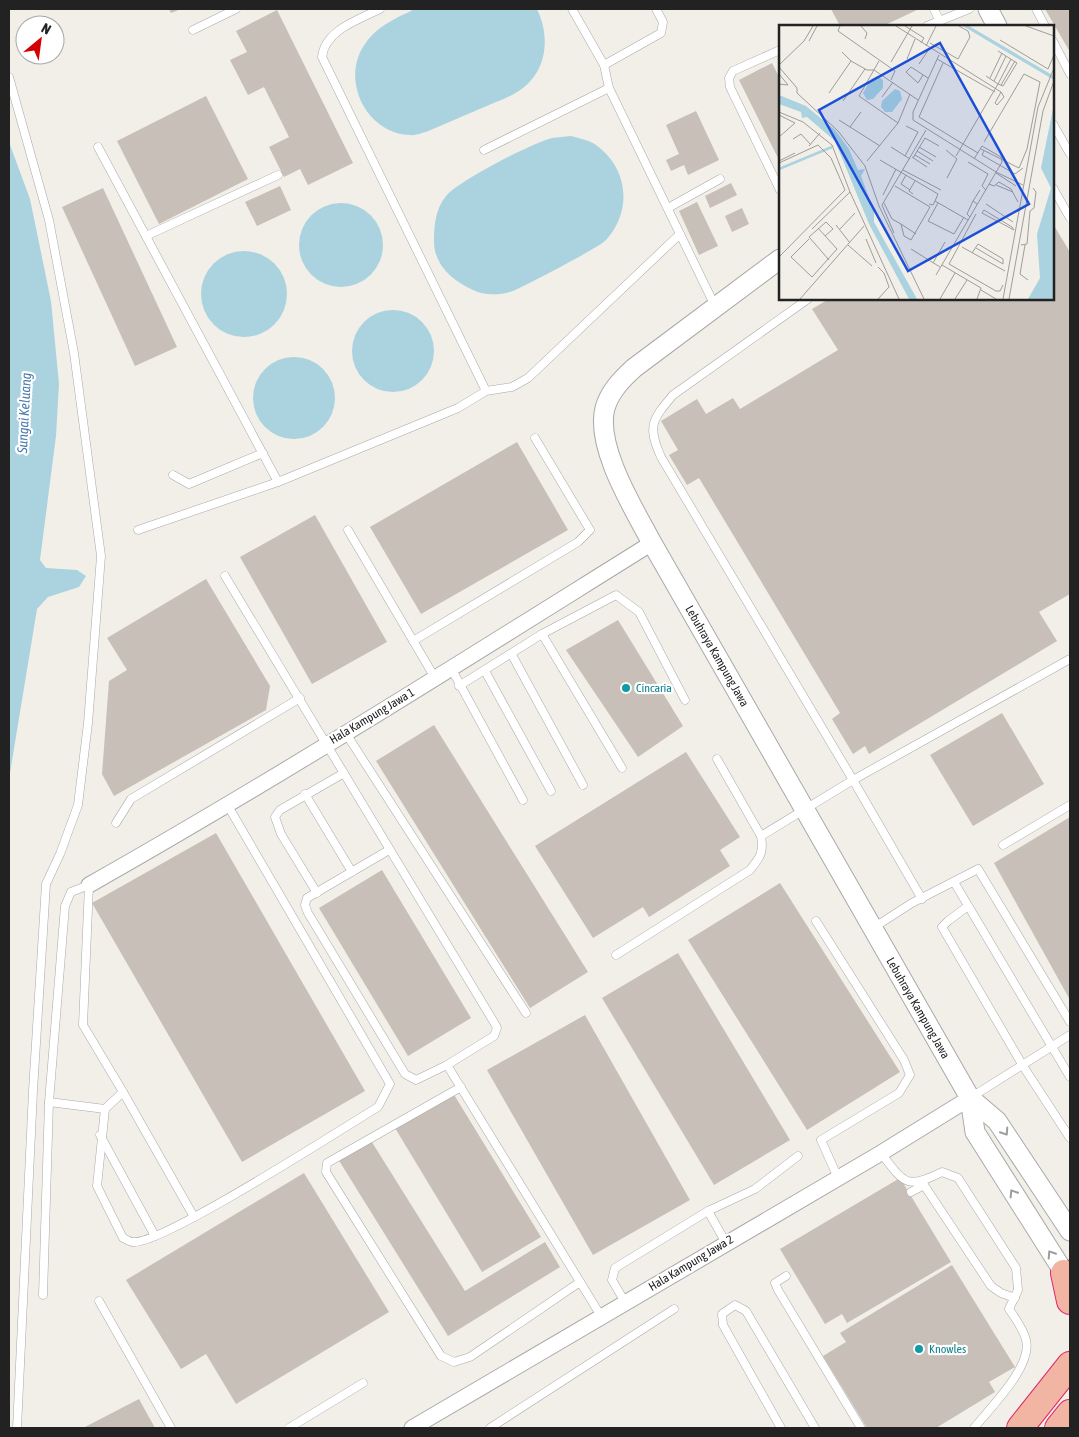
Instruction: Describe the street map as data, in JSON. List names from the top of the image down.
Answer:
{
  "streets": {
    "street": ["Lebuhraya Kampung Jawa", "Hala Kampung Jawa 1", "Hala Kampung Jawa 2"]
  },
  "crossings": [
    ["Lebuhraya Kampung Jawa", "Hala Kampung Jawa 1"],
    ["Lebuhraya Kampung Jawa", "Hala Kampung Jawa 2"]
  ],
  "water": ["Sungai Keluang"],
  "places": ["Cincaria", "Knowles"],
  "north": "top right"
}
